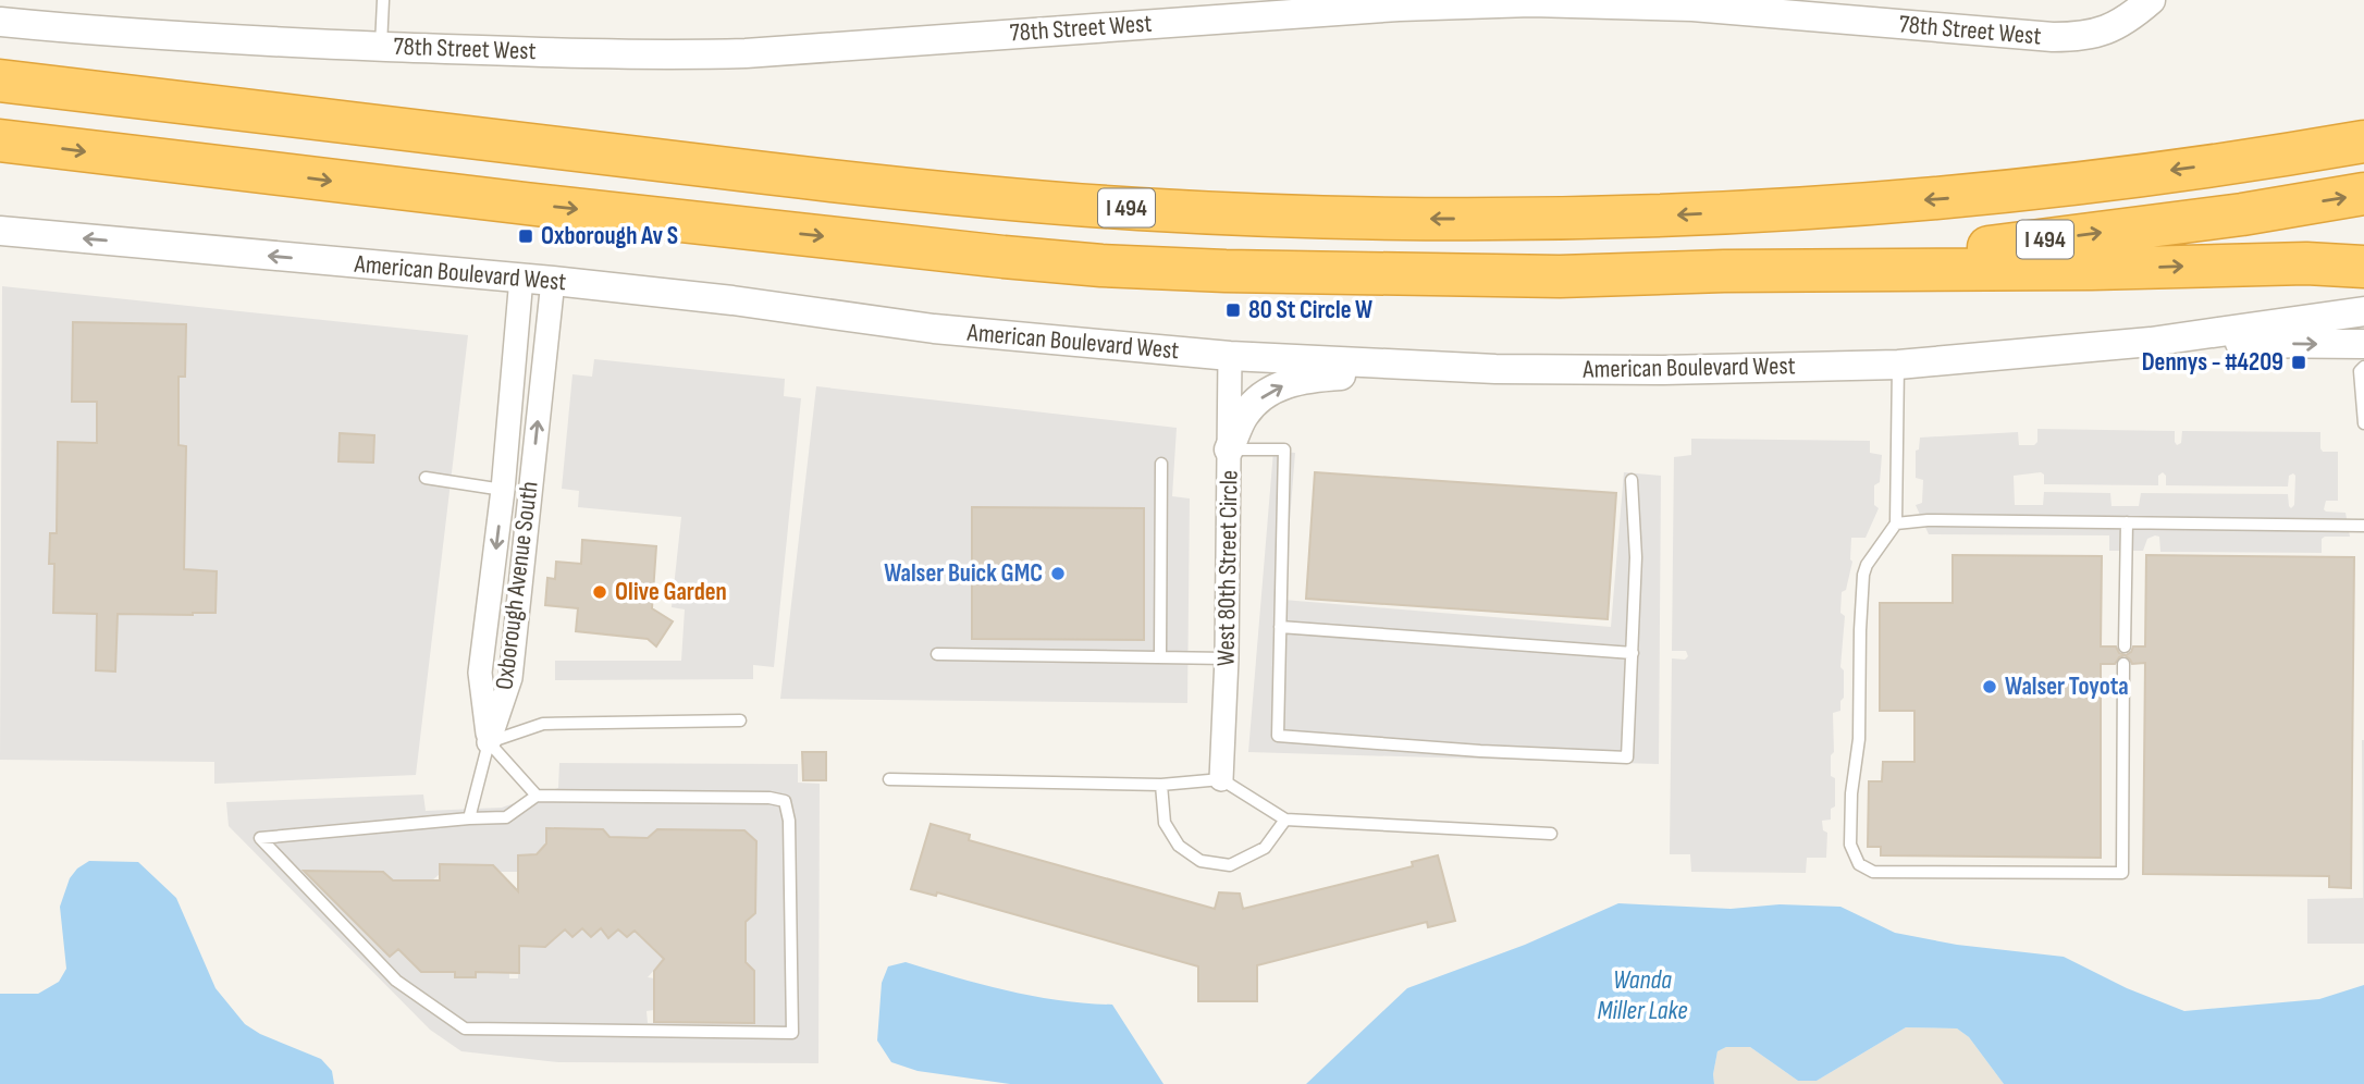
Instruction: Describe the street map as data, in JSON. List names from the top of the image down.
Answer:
{
  "streets": {
    "highway": ["I 494"],
    "street": [
      "78th Street West",
      "American Boulevard West",
      "West 80th Street Circle",
      "Oxborough Avenue South"
    ]
  },
  "crossings": [
    ["American Boulevard West", "West 80th Street Circle"],
    ["American Boulevard West", "Oxborough Avenue South"]
  ],
  "water": ["Wanda Miller Lake"],
  "places": {
    "transit": ["Oxborough Av S", "80 St Circle W", "Dennys - #4209"],
    "other": ["Walser Buick GMC", "Olive Garden", "Walser Toyota"]
  }
}
